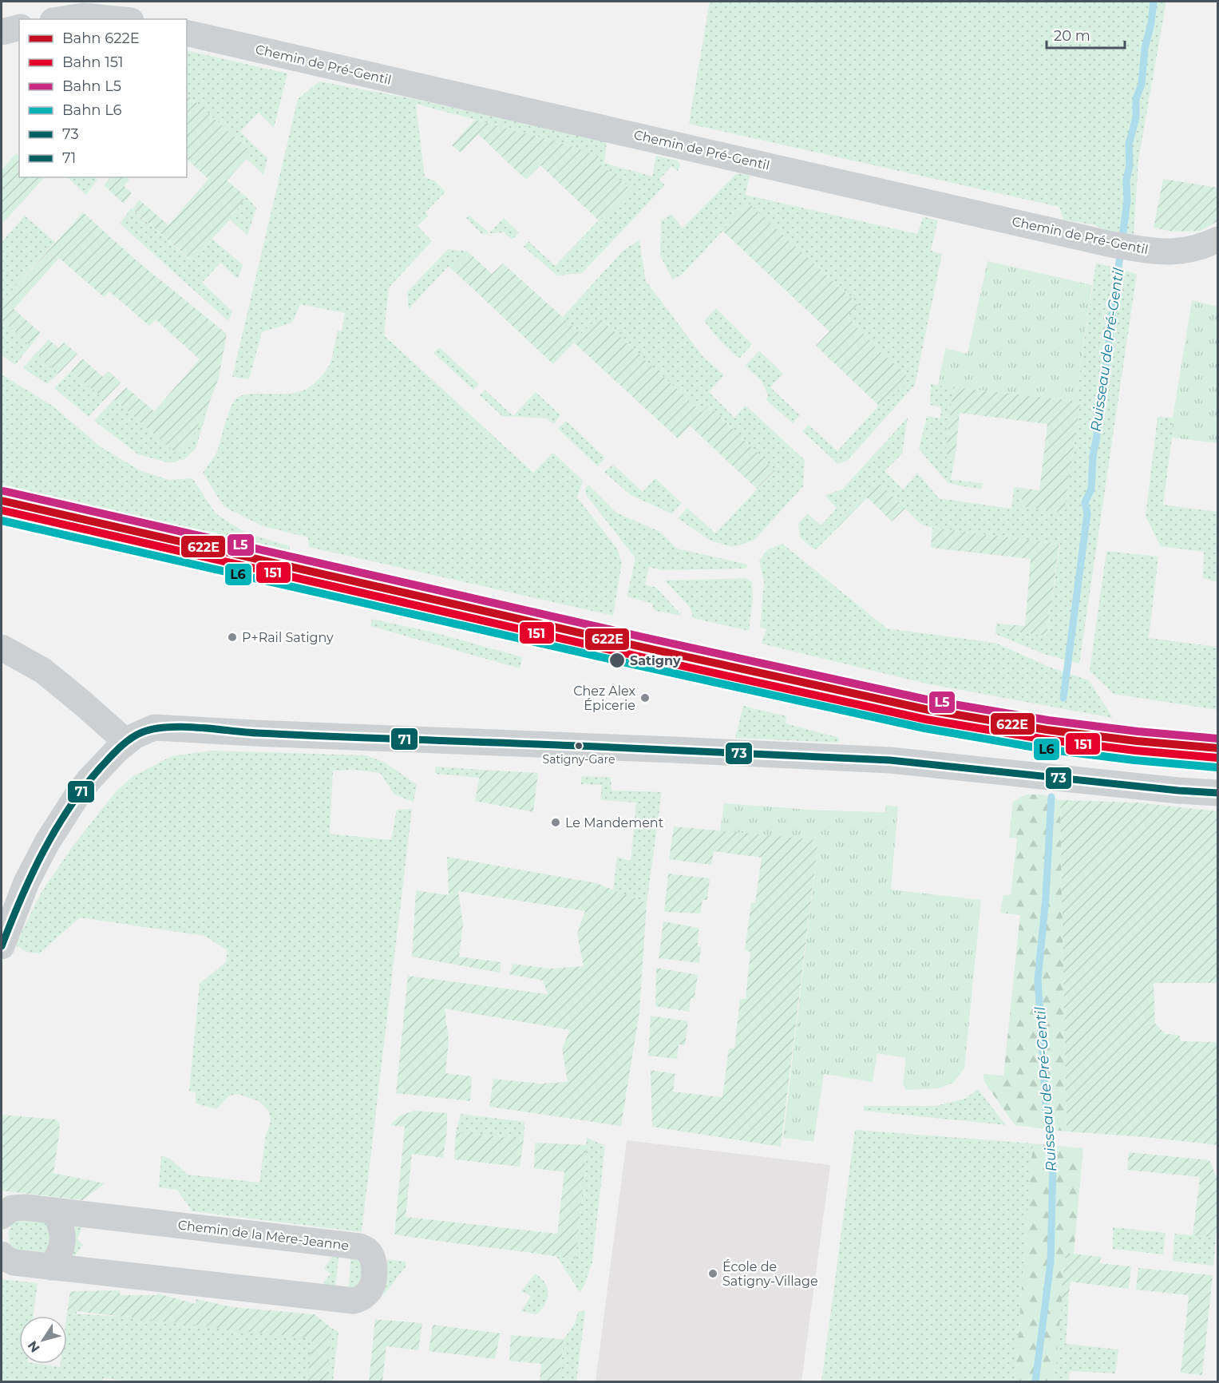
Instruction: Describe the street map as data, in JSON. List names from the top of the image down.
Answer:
{
  "streets": {
    "street": ["Chemin de Pré-Gentil", "Chemin de la Mère-Jeanne"]
  },
  "water": ["Ruisseau de Pré-Gentil"],
  "places": [
    "P+Rail Satigny",
    "Satigny",
    "Chez Alex Épicerie",
    "Satigny-Gare",
    "Le Mandement",
    "École de Satigny-Village"
  ],
  "lines": [
    "rail line L5",
    "rail line 622E",
    "rail line 151",
    "rail line L6",
    "transit line 71",
    "transit line 73"
  ],
  "legend": [
    "Bahn 622E",
    "Bahn 151",
    "Bahn L5",
    "Bahn L6",
    "73",
    "71"
  ],
  "scale_bar": "20 m",
  "north": "bottom left"
}
